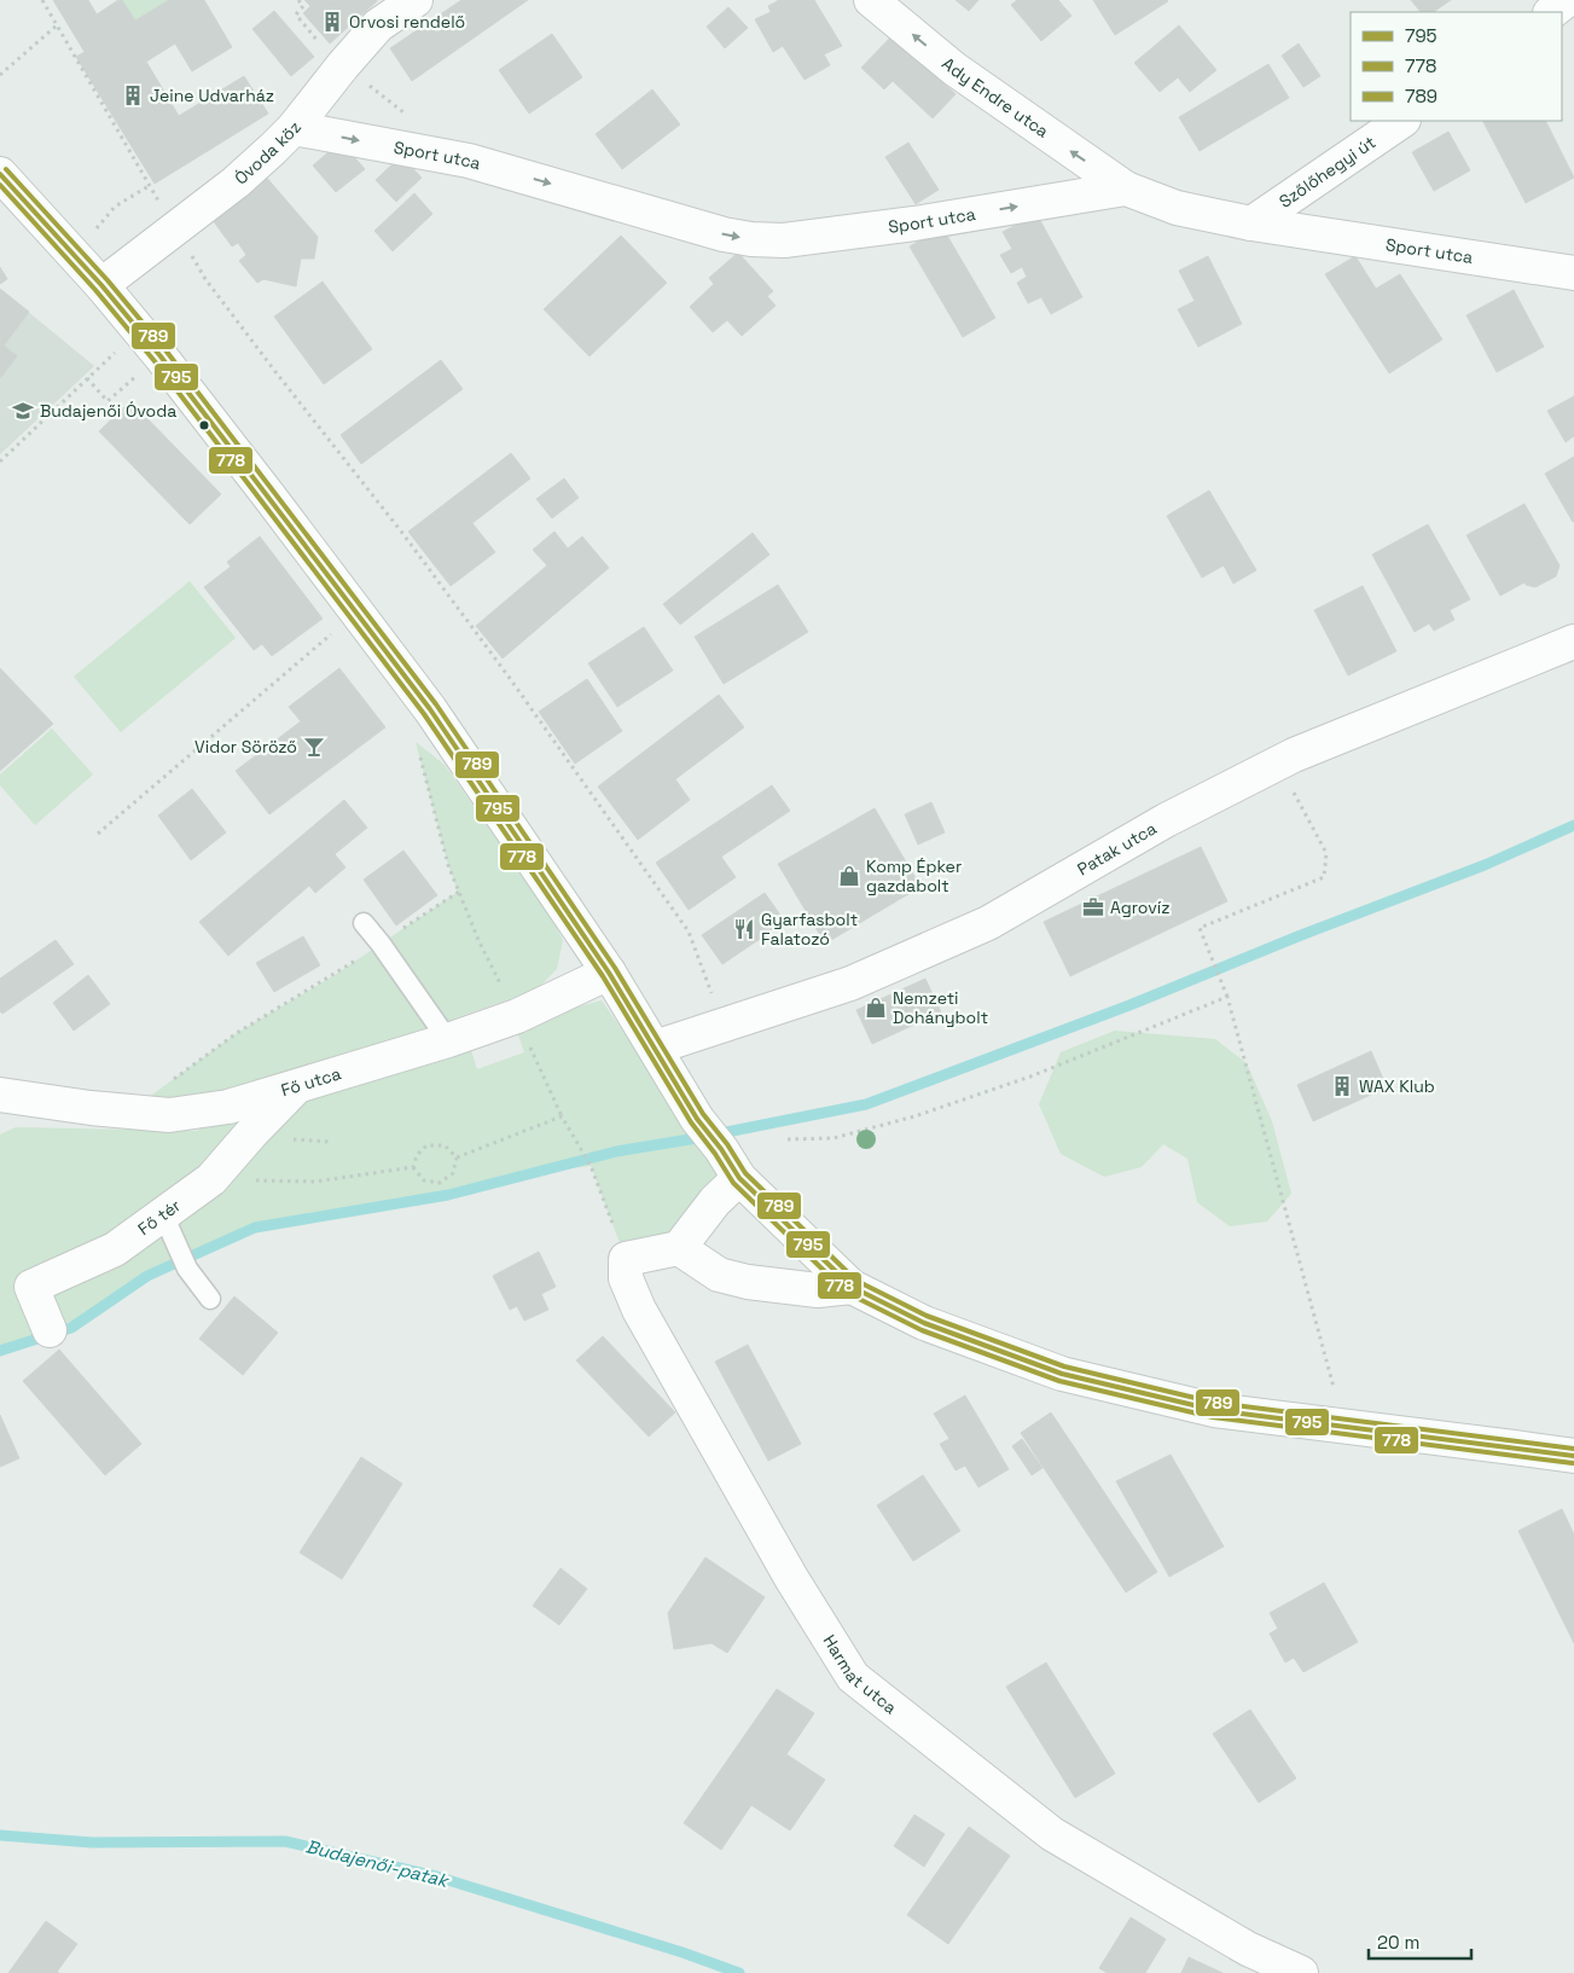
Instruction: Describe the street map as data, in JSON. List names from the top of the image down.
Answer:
{
  "streets": {
    "street": [
      "Ady Endre utca",
      "Óvoda köz",
      "Sport utca",
      "Szőlőhegyi út",
      "Patak utca",
      "Fő utca",
      "Fő tér",
      "Harmat utca"
    ]
  },
  "crossings": [
    ["Ady Endre utca", "Sport utca"],
    ["Óvoda köz", "Sport utca"],
    ["Sport utca", "Szőlőhegyi út"],
    ["Fő utca", "Fő tér"]
  ],
  "one_way": ["Ady Endre utca", "Sport utca"],
  "water": ["Budajenői-patak"],
  "places": {
    "building": ["Orvosi rendelő", "Jeine Udvarház", "WAX Klub"],
    "school or university": ["Budajenői Óvoda"],
    "bar": ["Vidor Söröző"],
    "shop": ["Komp Épker gazdabolt", "Nemzeti Dohánybolt"],
    "office": ["Agrovíz"],
    "restaurant": ["Gyarfasbolt Falatozó"]
  },
  "lines": ["transit line 789", "transit line 795", "transit line 778"],
  "legend": ["795", "778", "789"],
  "scale_bar": "20 m"
}
